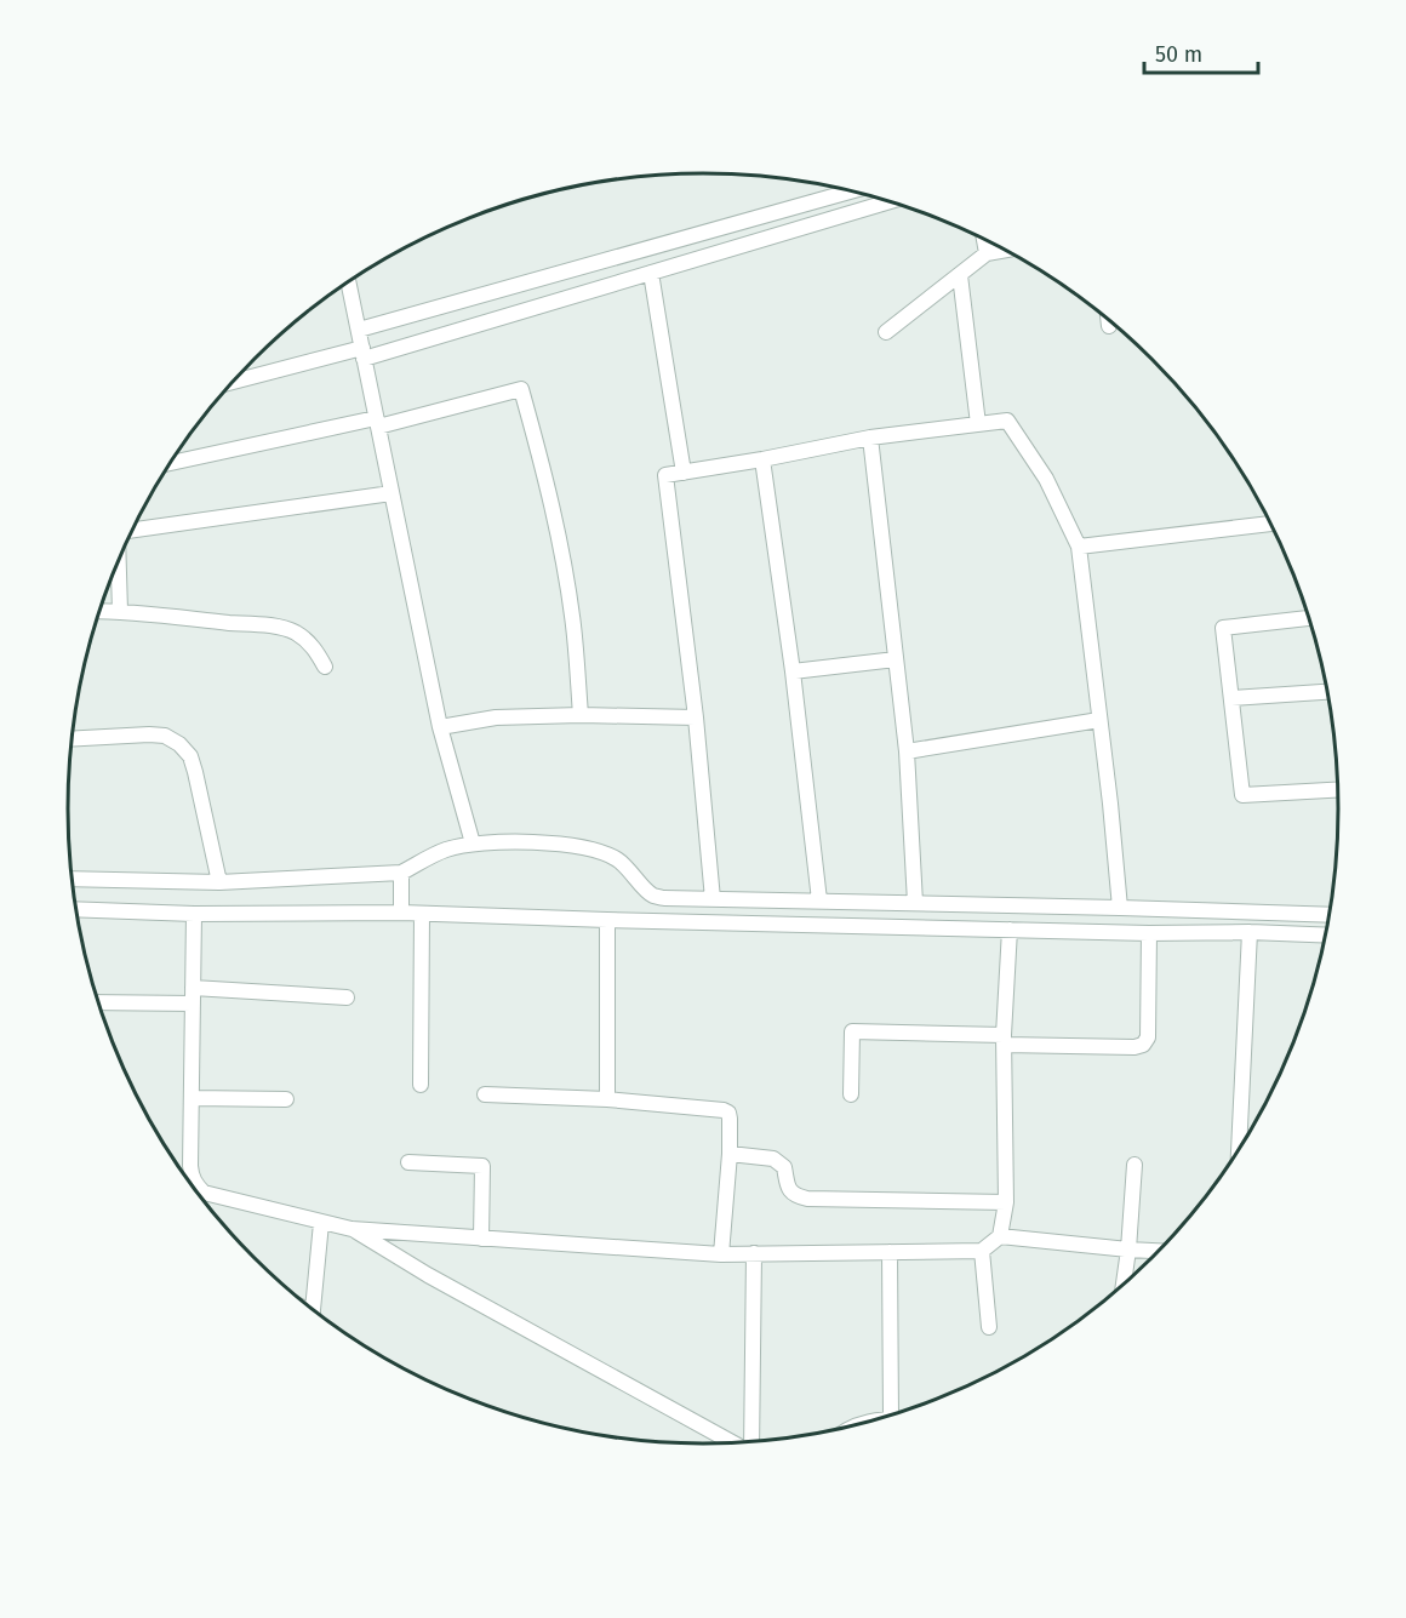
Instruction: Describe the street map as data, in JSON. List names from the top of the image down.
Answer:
{
  "scale_bar": "50 m"
}
